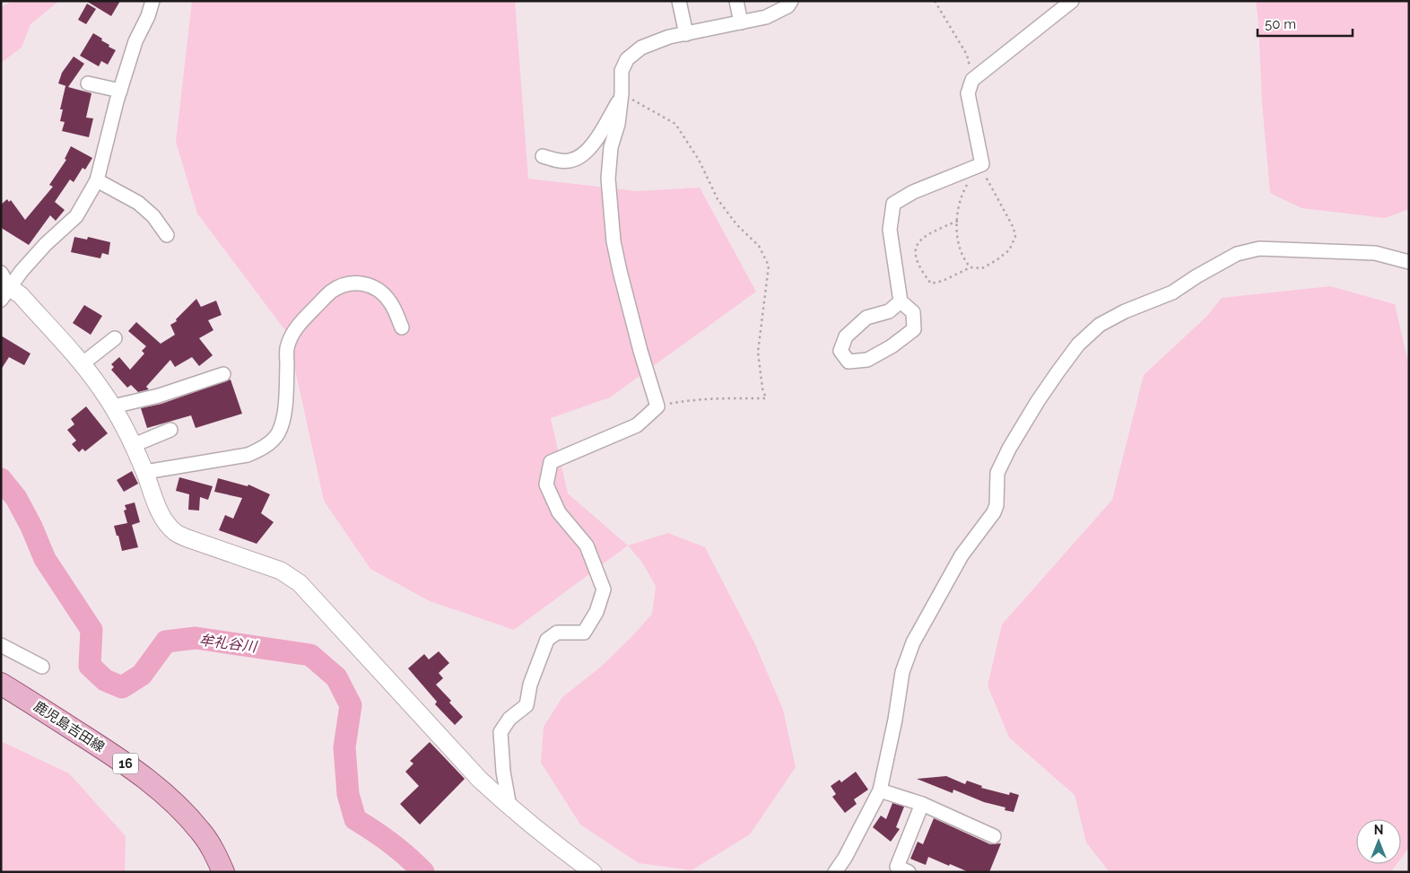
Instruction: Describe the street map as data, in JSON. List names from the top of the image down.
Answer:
{
  "streets": {
    "main road": ["鹿児島吉田線", "16"]
  },
  "water": ["牟礼谷川"],
  "scale_bar": "50 m",
  "north": "top"
}
